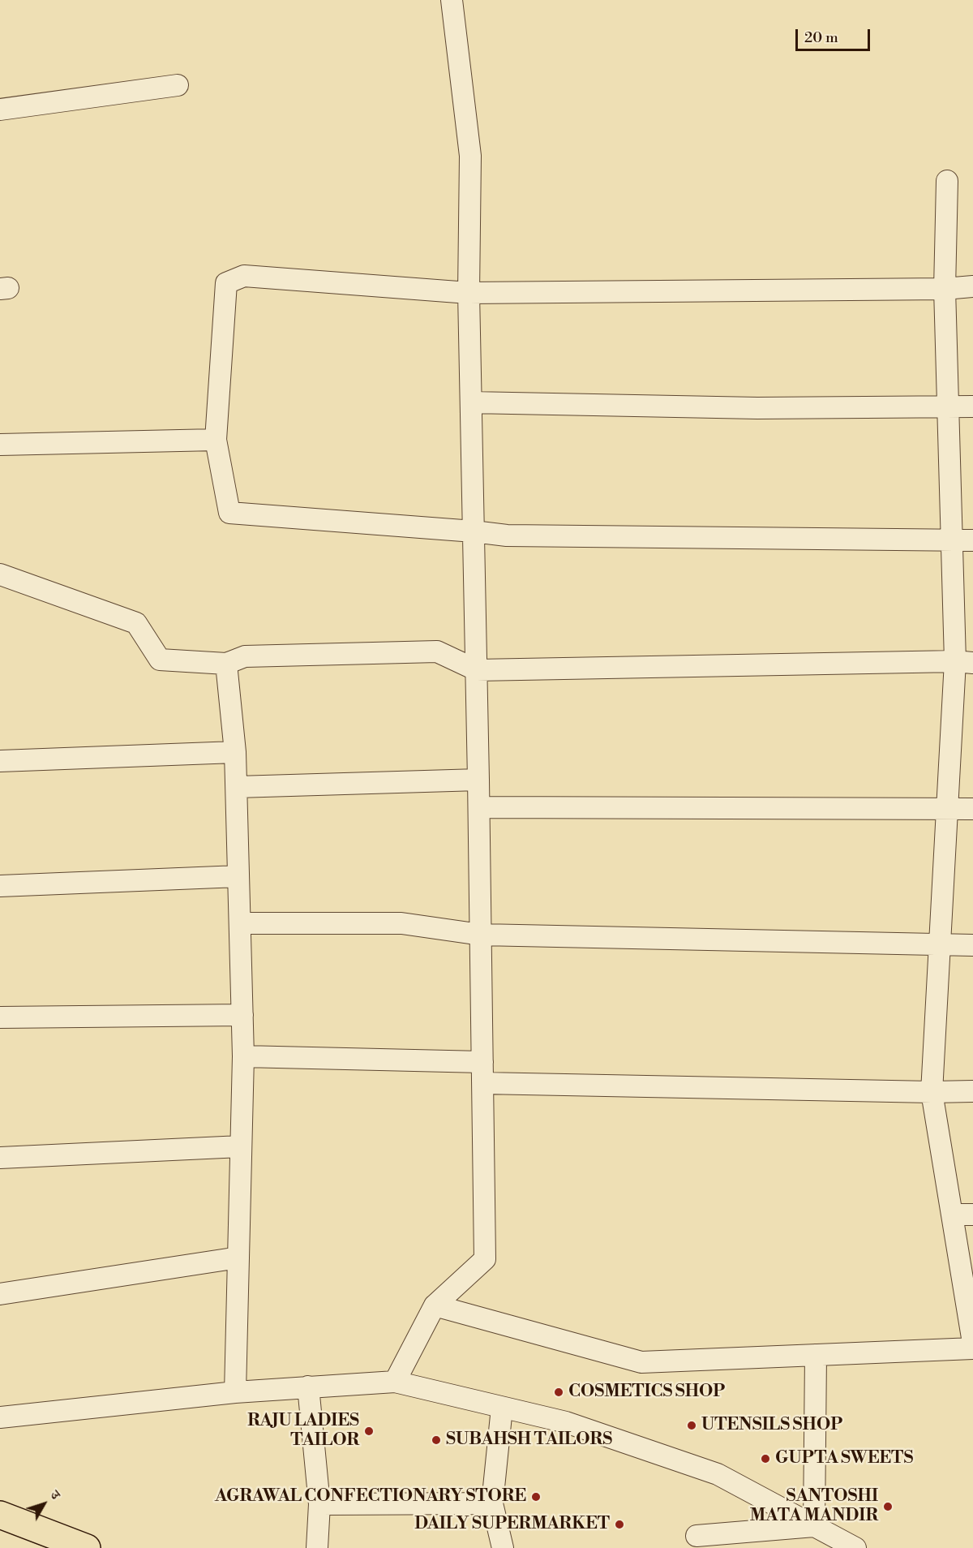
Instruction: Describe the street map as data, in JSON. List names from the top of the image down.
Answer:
{
  "places": [
    "COSMETICS SHOP",
    "UTENSILS SHOP",
    "RAJU LADIES TAILOR",
    "SUBAHSH TAILORS",
    "GUPTA SWEETS",
    "AGRAWAL CONFECTIONARY STORE",
    "SANTOSHI MATA MANDIR",
    "DAILY SUPERMARKET"
  ],
  "scale_bar": "20 m",
  "north": "top right"
}
